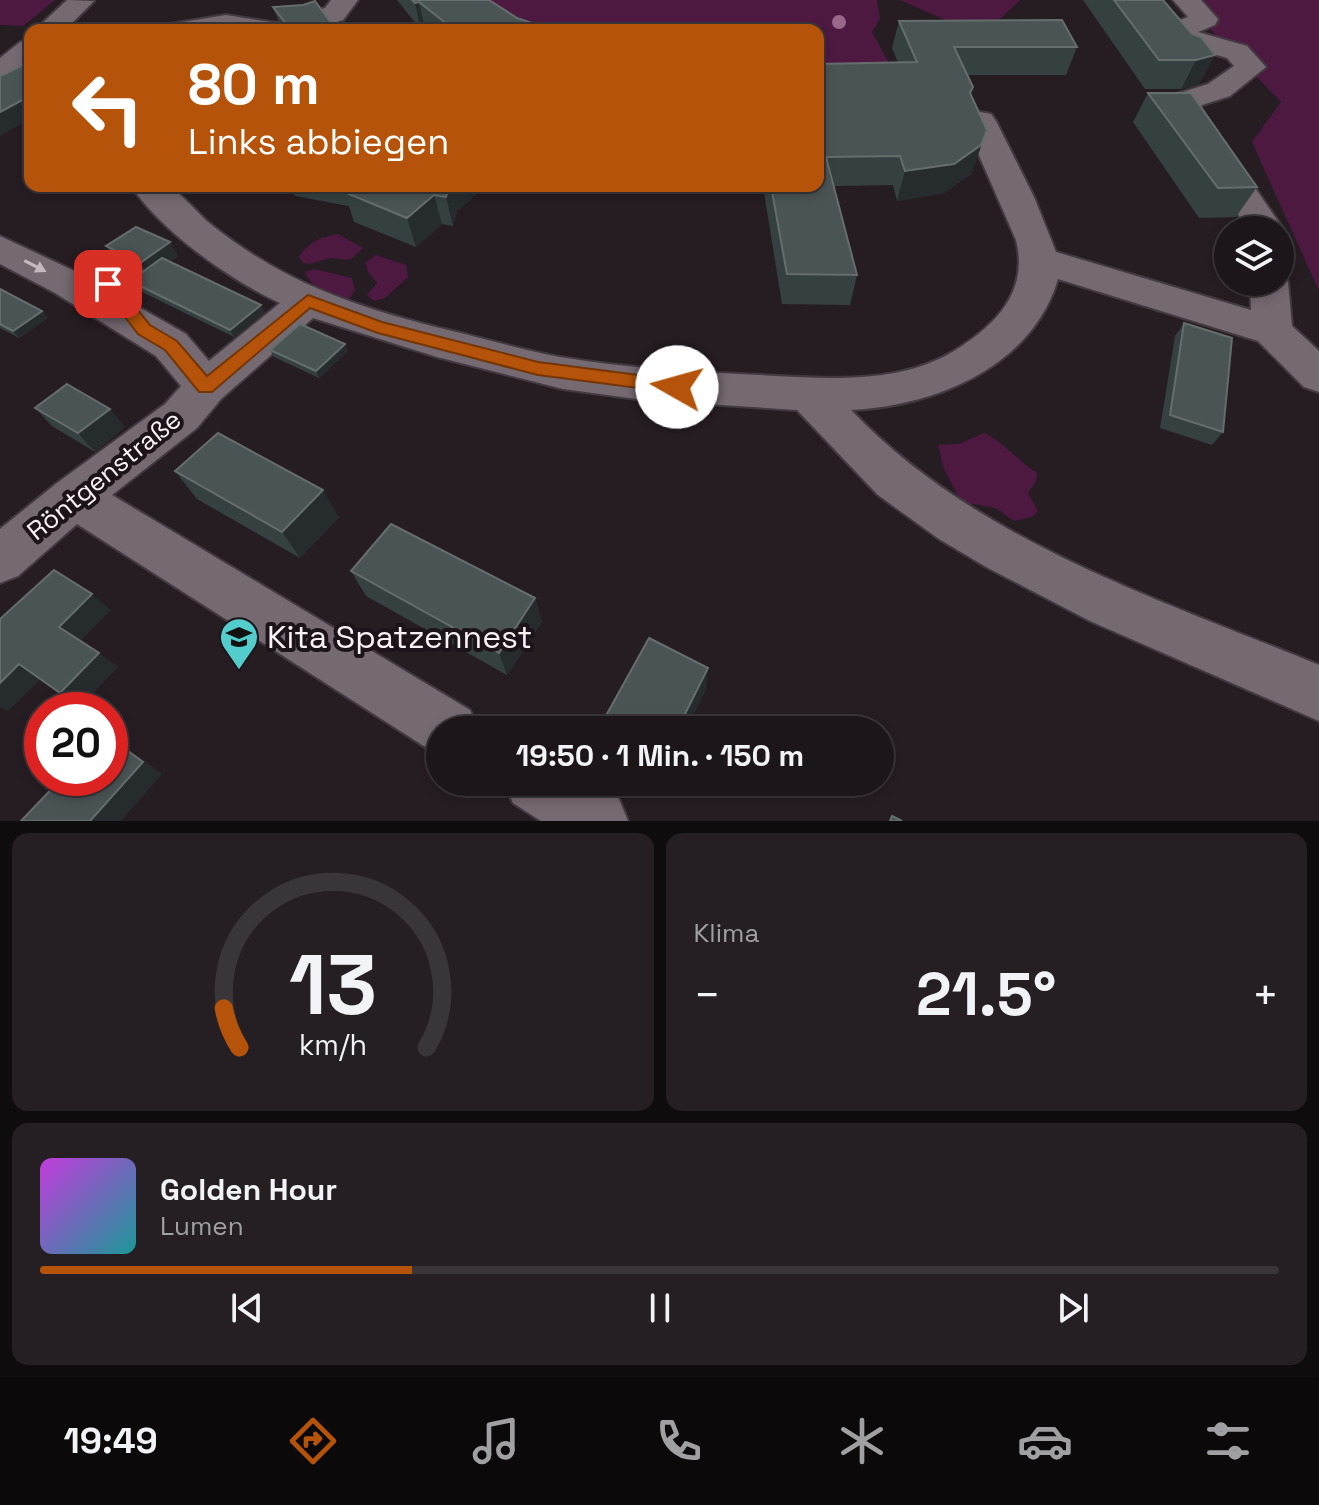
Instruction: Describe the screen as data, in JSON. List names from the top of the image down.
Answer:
{
  "streets": {
    "street": ["Röntgenstraße"]
  },
  "places": {
    "school or university": ["Kita Spatzennest"]
  },
  "page": {
    "turn": ["80 m", "Links abbiegen"],
    "limit": "20",
    "trip": "19:50 · 1 Min. · 150 m",
    "tile": "Klima",
    "heat": ["−", "21.5°", "+"],
    "song": ["Golden Hour", "Lumen"],
    "tabs": "19:49",
    "gauge": ["13", "km/h"]
  }
}
